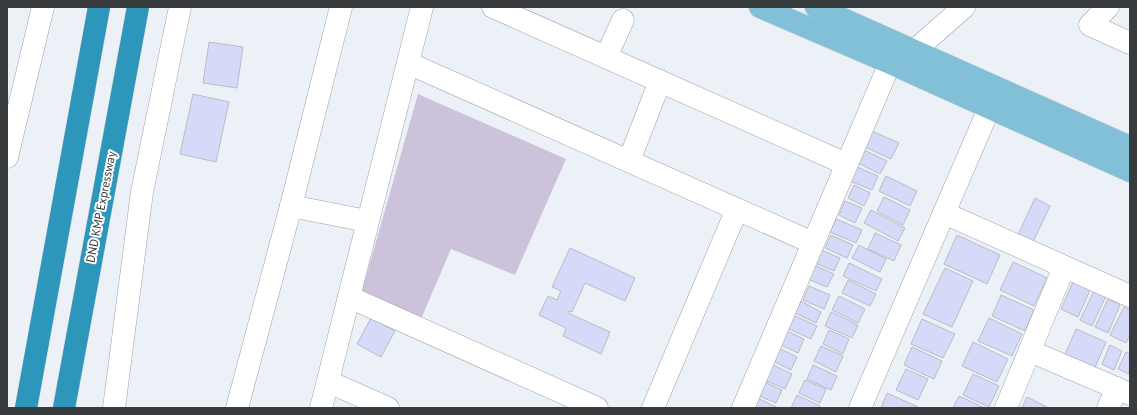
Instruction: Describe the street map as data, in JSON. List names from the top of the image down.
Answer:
{
  "streets": {
    "highway": ["DND KMP Expressway"]
  }
}
